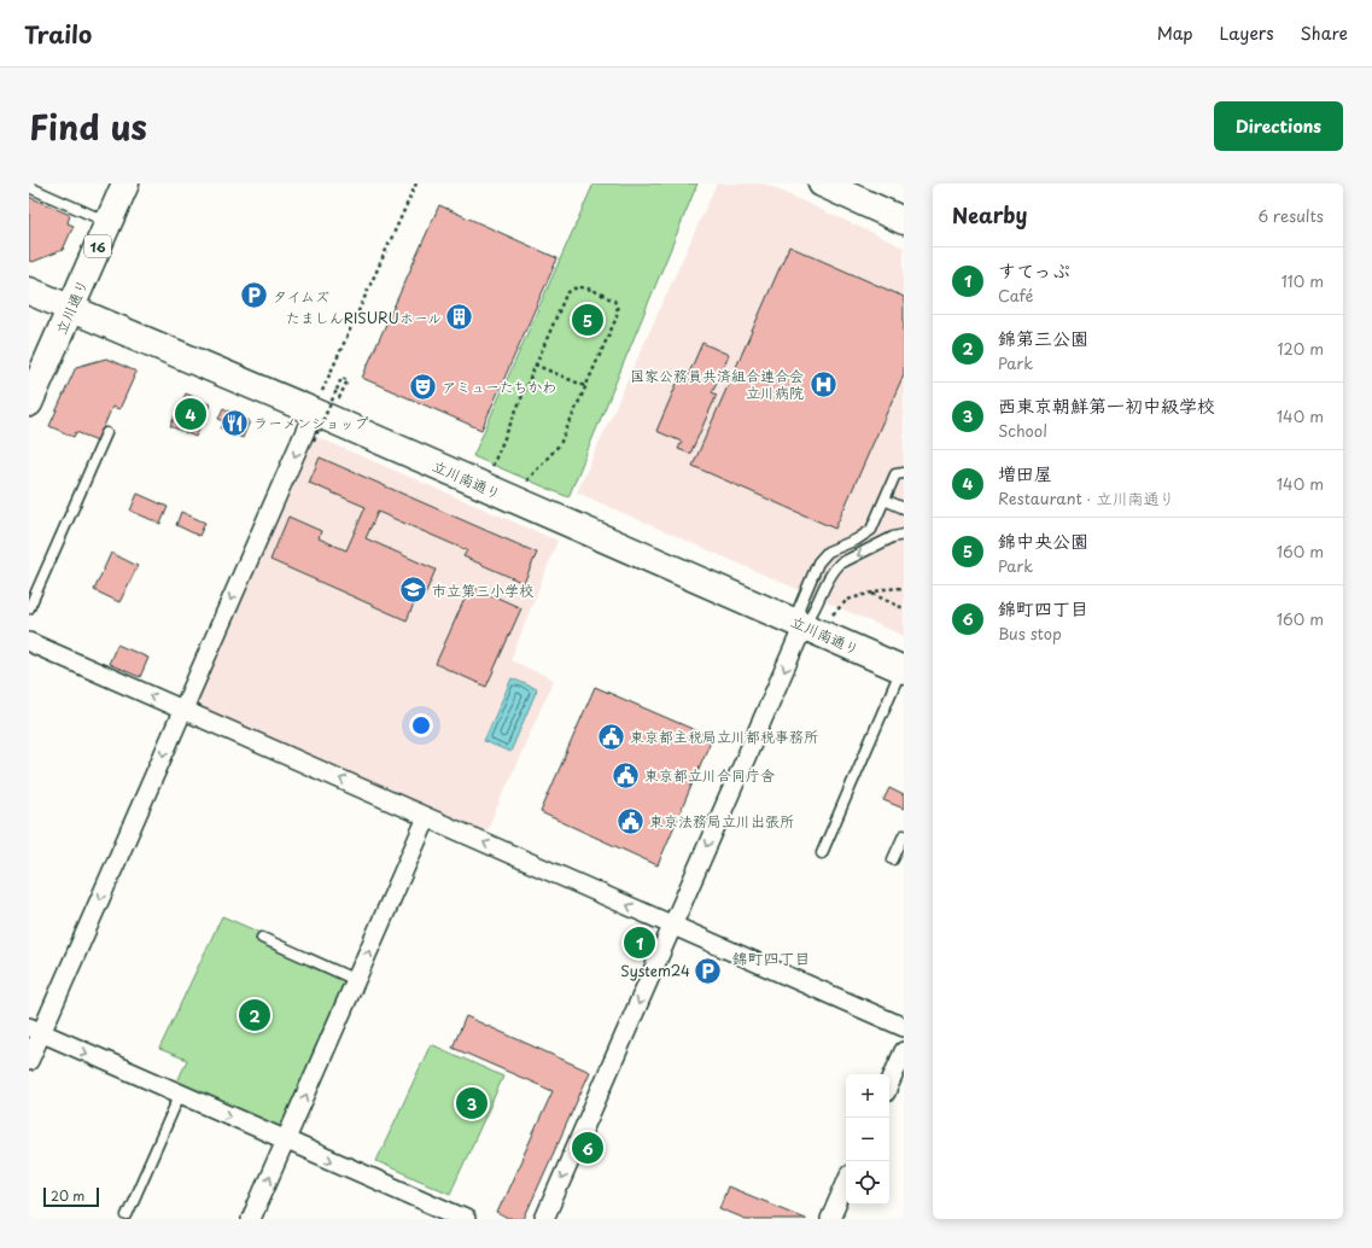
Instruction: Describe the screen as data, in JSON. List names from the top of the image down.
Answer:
{
  "streets": {
    "street": ["16", "立川通り", "立川南通り"]
  },
  "crossings": [
    ["立川通り", "立川南通り"]
  ],
  "districts": ["錦町四丁目"],
  "places": {
    "parking": ["タイムズ", "System24"],
    "building": ["たましんRISURUホール"],
    "hospital": ["国家公務員共済組合連合会 立川病院"],
    "theatre": ["アミューたちかわ"],
    "restaurant": ["ラーメンショップ"],
    "school or university": ["市立第三小学校"],
    "public building": ["東京都主税局立川都税事務所", "東京都立川合同庁舎", "東京法務局立川出張所"]
  },
  "scale_bar": "20 m",
  "page": {
    "header": "Trailo",
    "nav": ["Map", "Layers", "Share"],
    "title": "Find us",
    "buttons": "Directions",
    "heading": ["Nearby", "6 results"],
    "list": [
      {
        "mark": "1",
        "name": "すてっぷ",
        "note": "Café",
        "value": "110 m"
      },
      {
        "mark": "2",
        "name": "錦第三公園",
        "note": "Park",
        "value": "120 m"
      },
      {
        "mark": "3",
        "name": "西東京朝鮮第一初中級学校",
        "note": "School",
        "value": "140 m"
      },
      {
        "mark": "4",
        "name": "増田屋",
        "note": "Restaurant · 立川南通り",
        "value": "140 m"
      },
      {
        "mark": "5",
        "name": "錦中央公園",
        "note": "Park",
        "value": "160 m"
      },
      {
        "mark": "6",
        "name": "錦町四丁目",
        "note": "Bus stop",
        "value": "160 m"
      }
    ],
    "pins": [
      "5",
      "4",
      "1",
      "2",
      "3",
      "6"
    ],
    "map_buttons": ["+", "−"],
    "scale": "20 m"
  }
}
